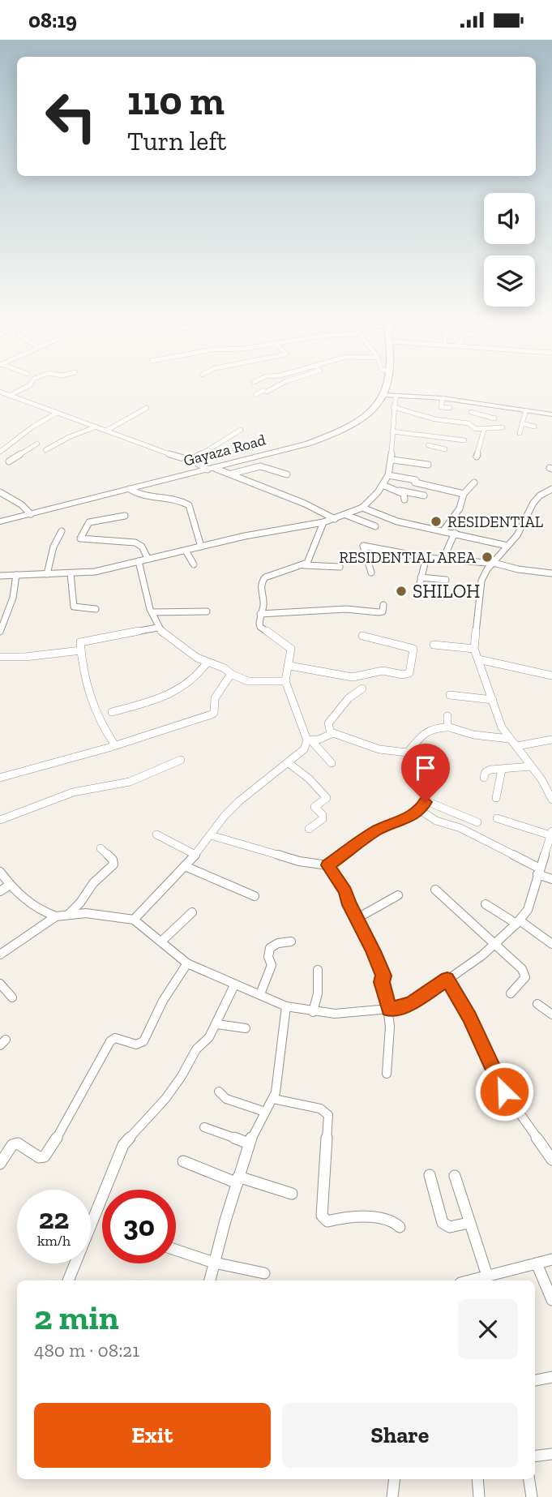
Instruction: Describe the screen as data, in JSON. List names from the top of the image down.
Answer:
{
  "streets": {
    "main road": ["Gayaza Road"]
  },
  "places": ["RESIDENTIAL", "RESIDENTIAL AREA", "SHILOH"],
  "page": {
    "status": "08:19",
    "turn": ["110 m", "Turn left"],
    "speed": "22 km/h",
    "limit": "30",
    "heading": ["2 min", "480 m · 08:21"],
    "buttons": ["Exit", "Share"]
  }
}
